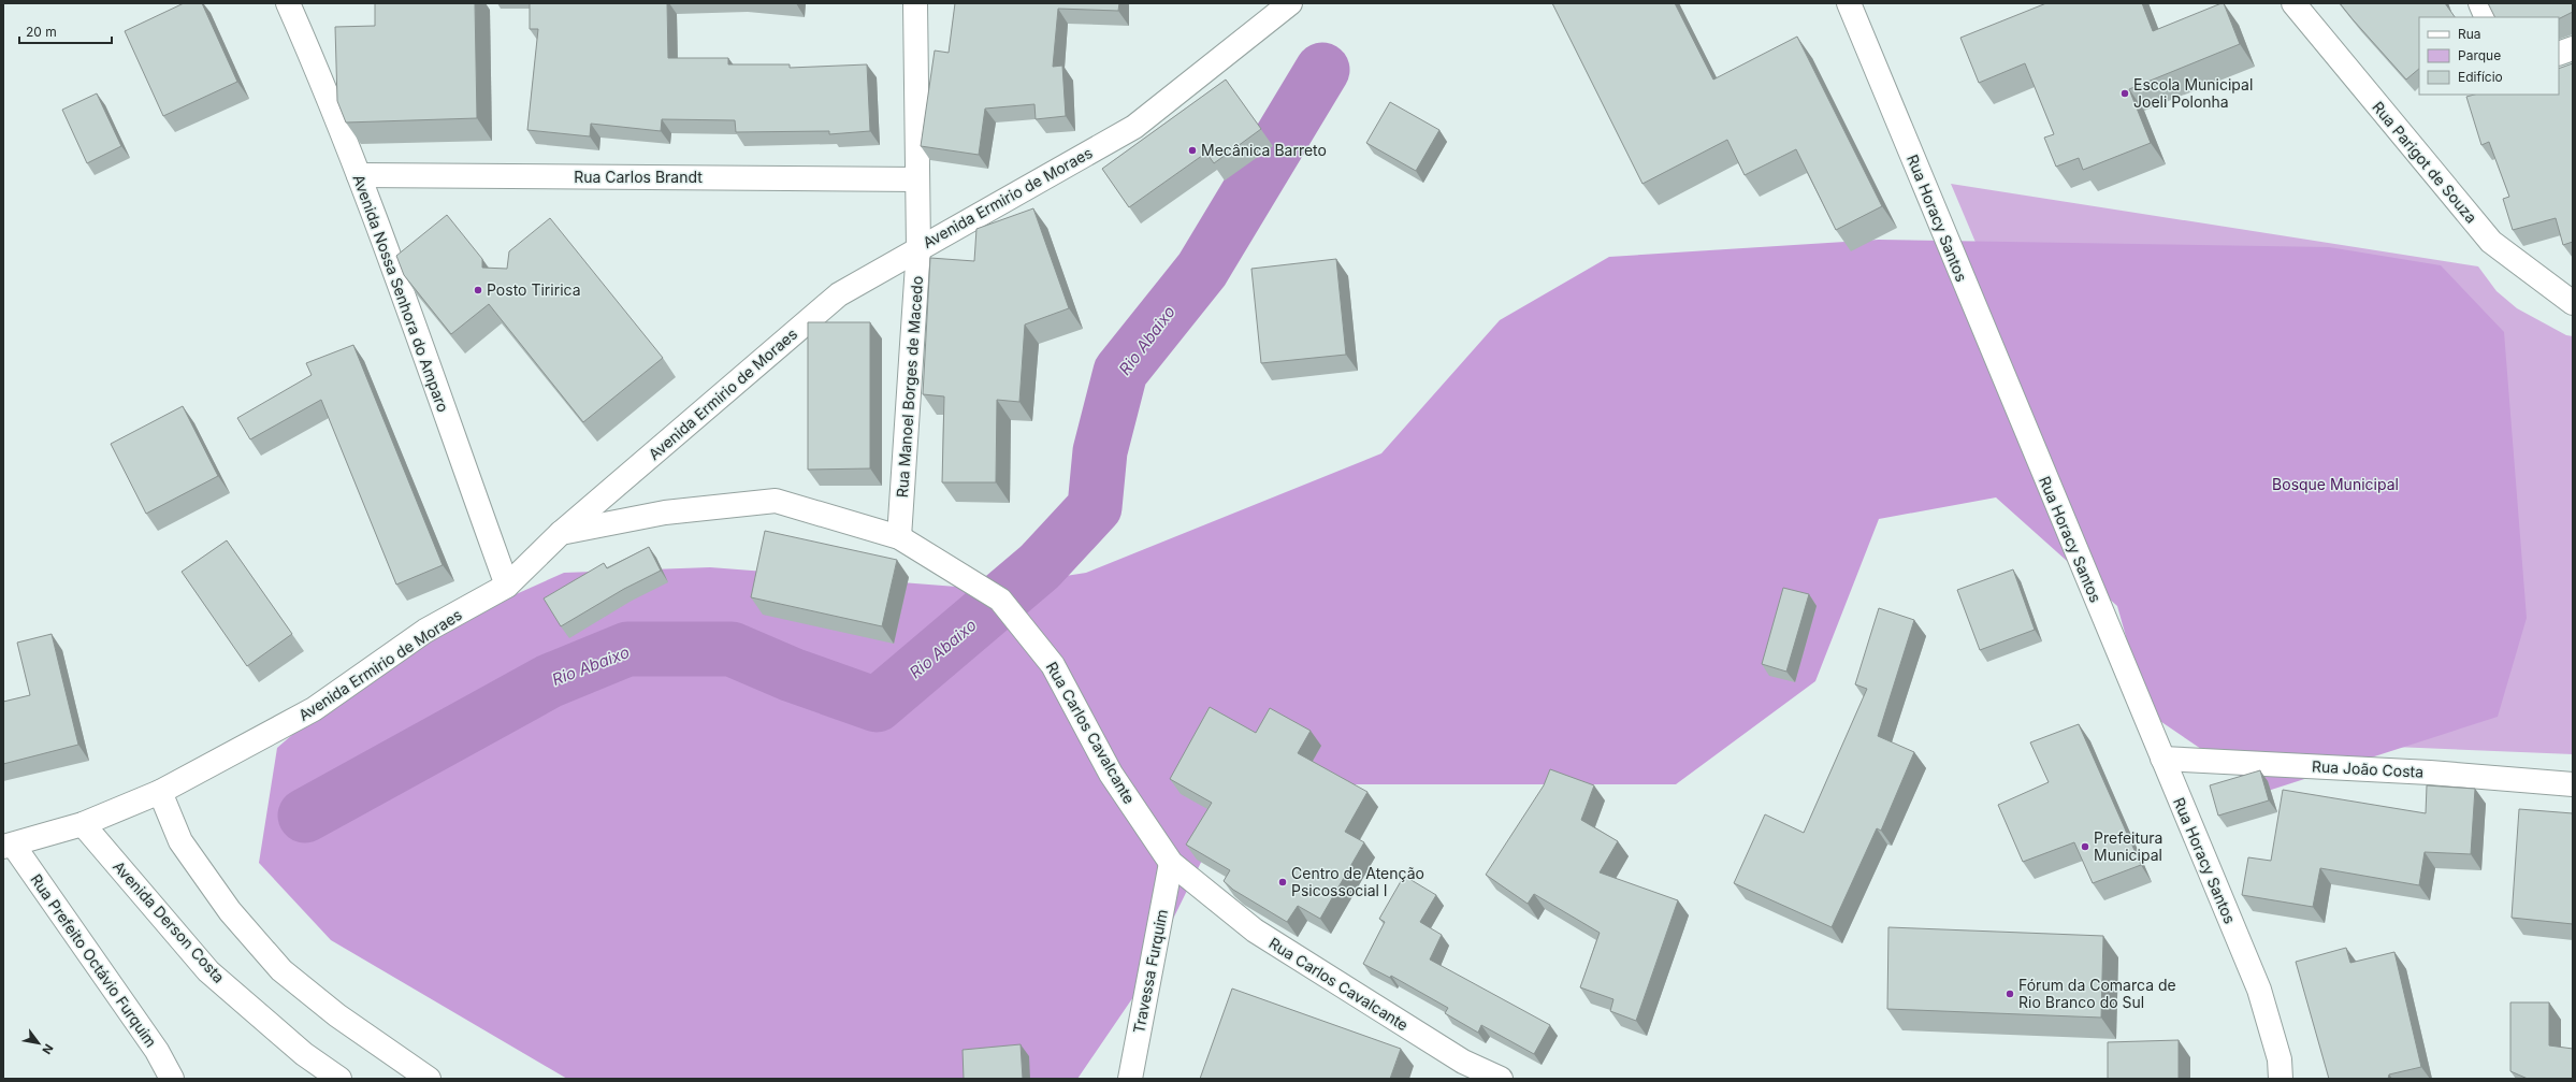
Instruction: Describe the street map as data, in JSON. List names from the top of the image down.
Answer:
{
  "streets": {
    "street": [
      "Rua Parigot de Souza",
      "Rua Carlos Brandt",
      "Avenida Ermirio de Moraes",
      "Rua Horacy Santos",
      "Avenida Nossa Senhora do Amparo",
      "Rua Manoel Borges de Macedo",
      "Rua Carlos Cavalcante",
      "Rua João Costa",
      "Avenida Derson Costa",
      "Rua Prefeito Octávio Furquim",
      "Travessa Furquim"
    ]
  },
  "crossings": [
    ["Rua Carlos Brandt", "Avenida Nossa Senhora do Amparo"],
    ["Rua Carlos Brandt", "Rua Manoel Borges de Macedo"],
    ["Avenida Ermirio de Moraes", "Avenida Nossa Senhora do Amparo"],
    ["Avenida Ermirio de Moraes", "Rua Manoel Borges de Macedo"],
    ["Avenida Ermirio de Moraes", "Rua Carlos Cavalcante"],
    ["Avenida Ermirio de Moraes", "Avenida Derson Costa"],
    ["Avenida Ermirio de Moraes", "Rua Prefeito Octávio Furquim"],
    ["Rua Horacy Santos", "Rua João Costa"],
    ["Rua Manoel Borges de Macedo", "Rua Carlos Cavalcante"],
    ["Rua Carlos Cavalcante", "Travessa Furquim"]
  ],
  "water": ["Rio Abaixo"],
  "parks": ["Bosque Municipal"],
  "places": [
    "Escola Municipal Joeli Polonha",
    "Mecânica Barreto",
    "Posto Tiririca",
    "Prefeitura Municipal",
    "Centro de Atenção Psicossocial I",
    "Fórum da Comarca de Rio Branco do Sul"
  ],
  "legend": ["Rua", "Parque", "Edifício"],
  "scale_bar": "20 m",
  "north": "bottom right"
}
